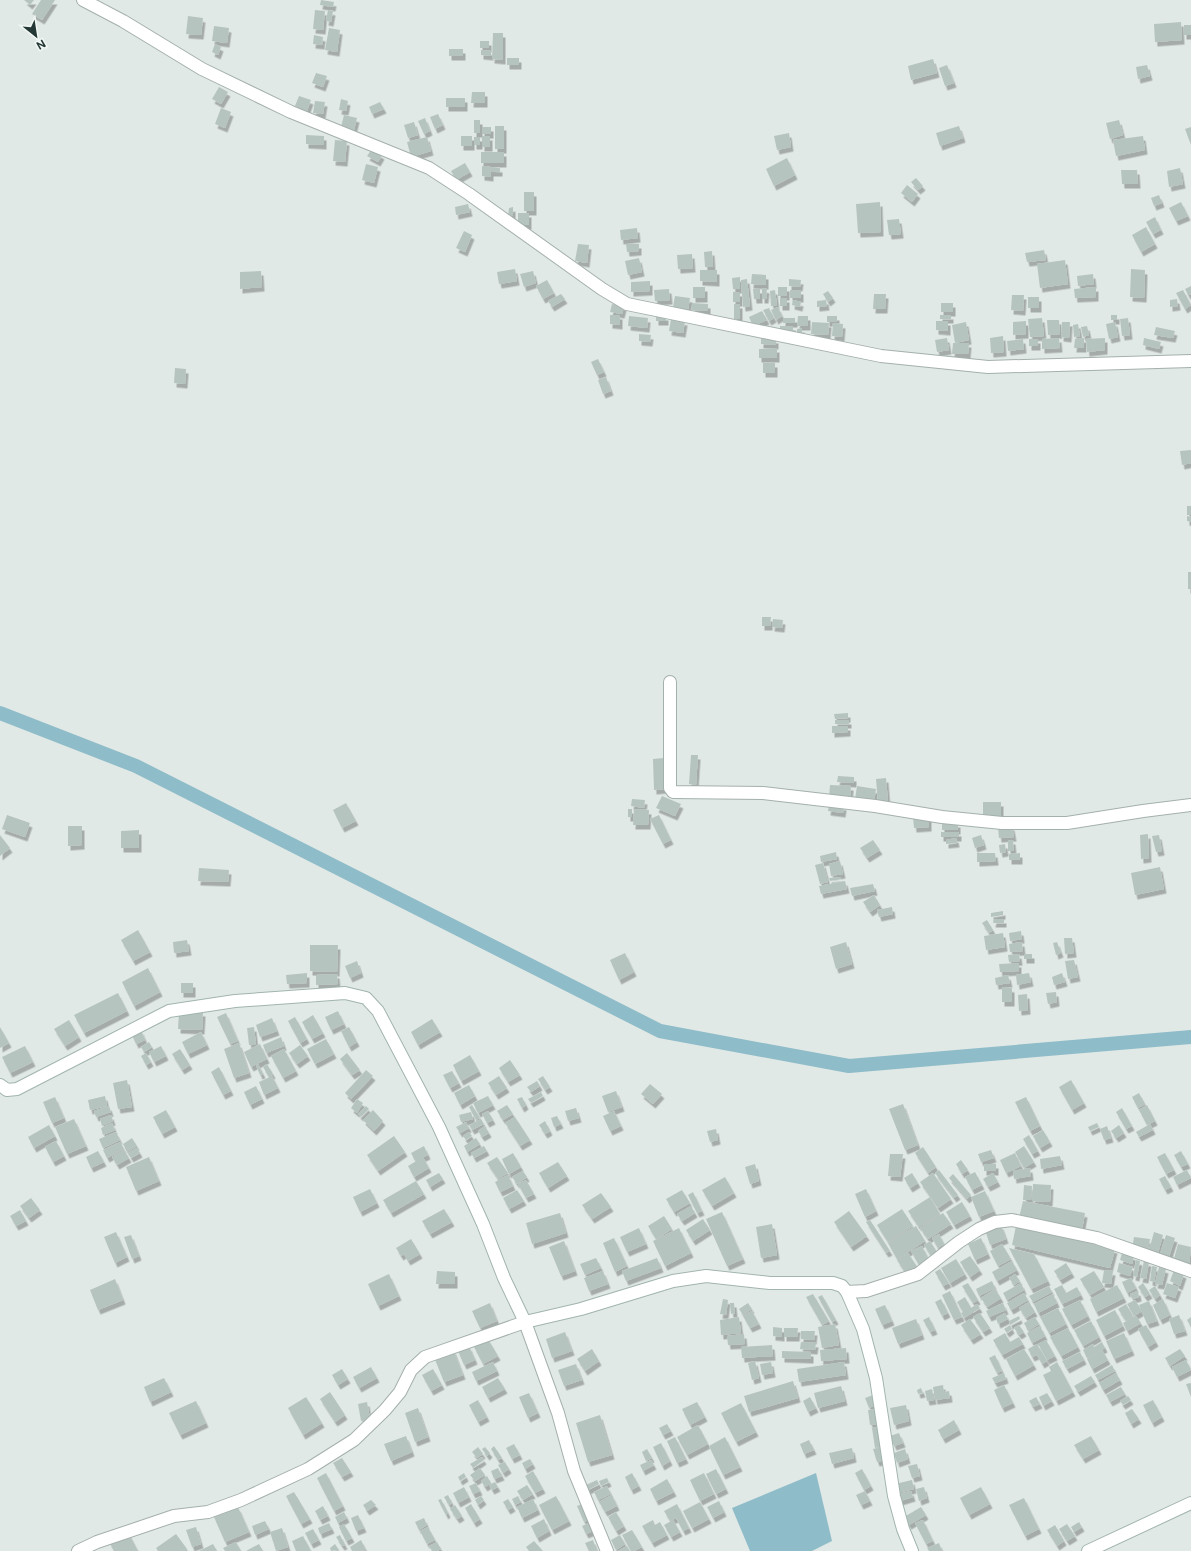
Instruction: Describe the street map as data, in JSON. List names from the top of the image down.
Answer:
{
  "north": "bottom right"
}
